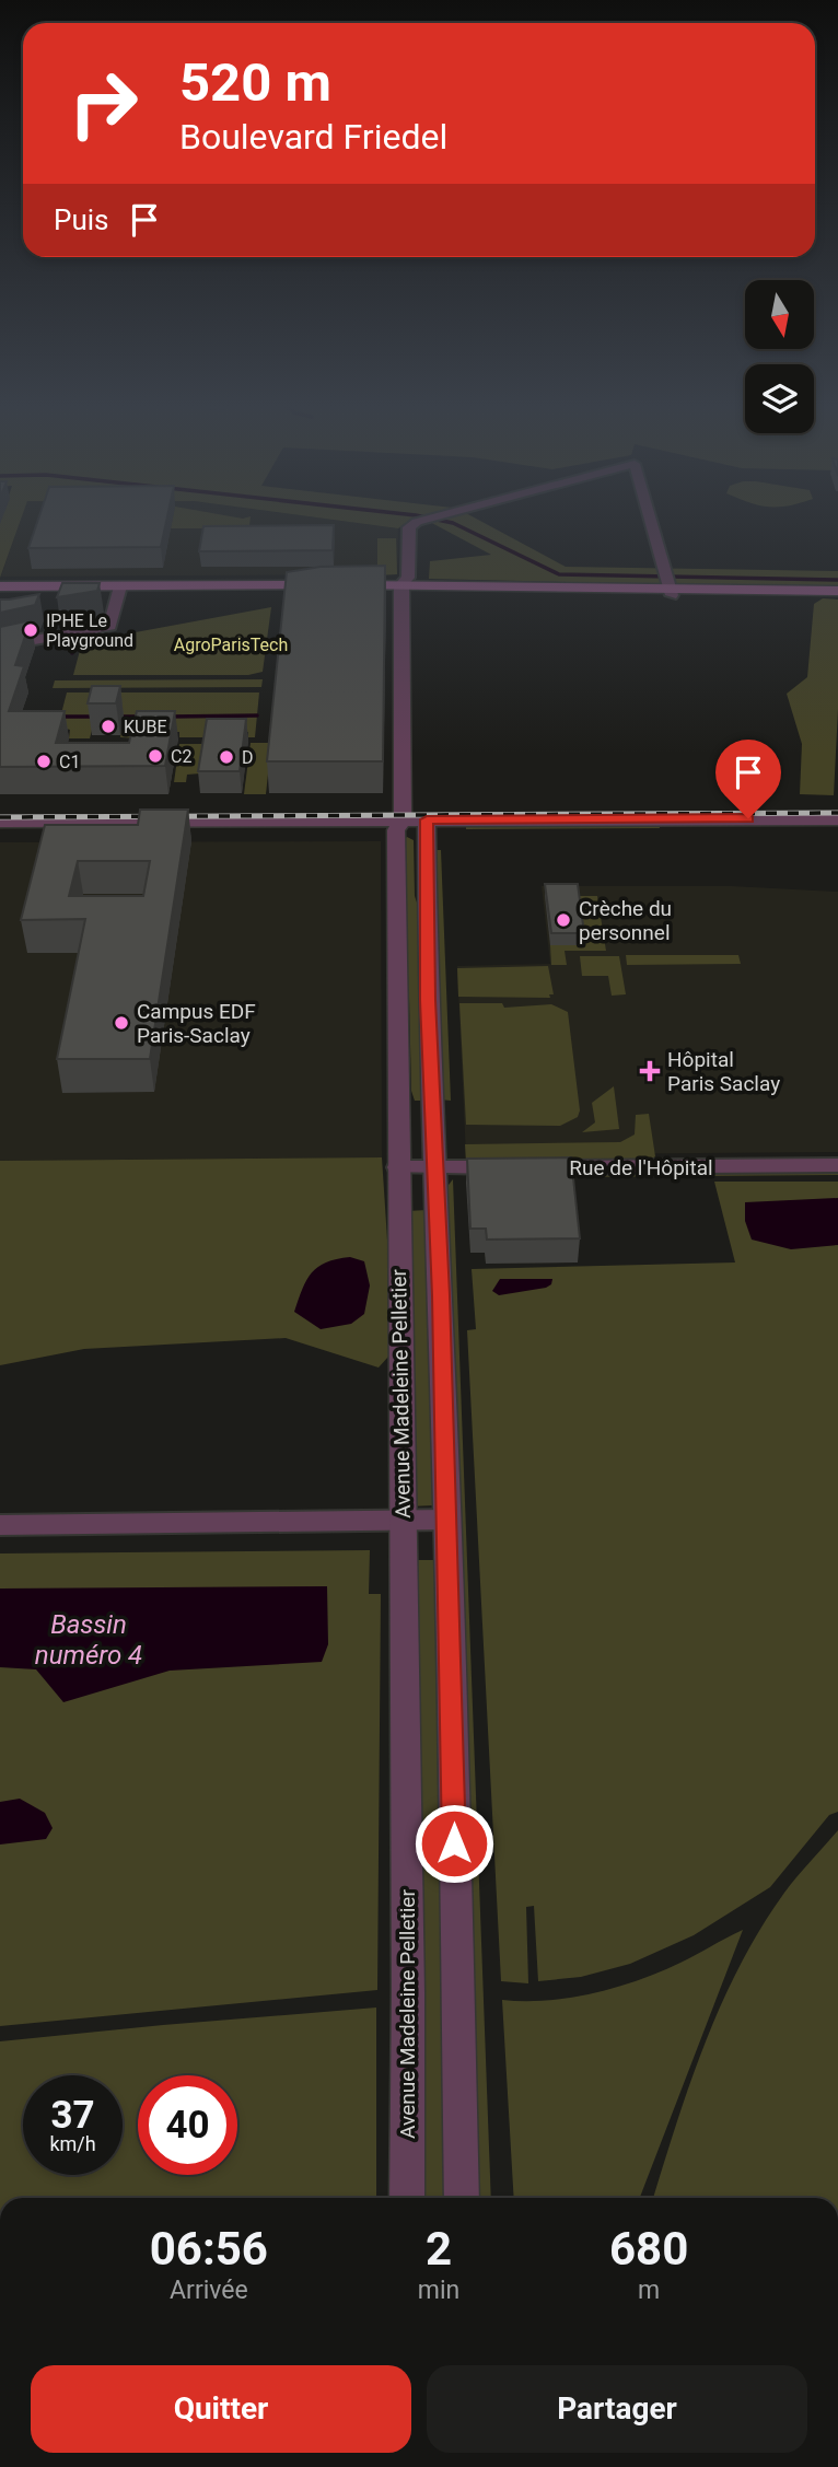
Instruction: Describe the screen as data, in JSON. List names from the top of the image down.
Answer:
{
  "streets": {
    "street": ["Rue de l'Hôpital", "Avenue Madeleine Pelletier"]
  },
  "crossings": [
    ["Rue de l'Hôpital", "Avenue Madeleine Pelletier"]
  ],
  "water": ["Bassin numéro 4"],
  "parks": ["AgroParisTech"],
  "places": {
    "other": [
      "IPHE Le Playground",
      "KUBE",
      "C2",
      "D",
      "C1",
      "Crèche du personnel",
      "Campus EDF Paris-Saclay"
    ],
    "health": ["Hôpital Paris Saclay"]
  },
  "north": "bottom",
  "page": {
    "turn": ["520 m", "Boulevard Friedel"],
    "then": "Puis",
    "speed": "37 km/h",
    "limit": "40",
    "eta": [
      "06:56",
      "Arrivée",
      "2",
      "min",
      "680",
      "m"
    ],
    "buttons": ["Quitter", "Partager"]
  }
}
